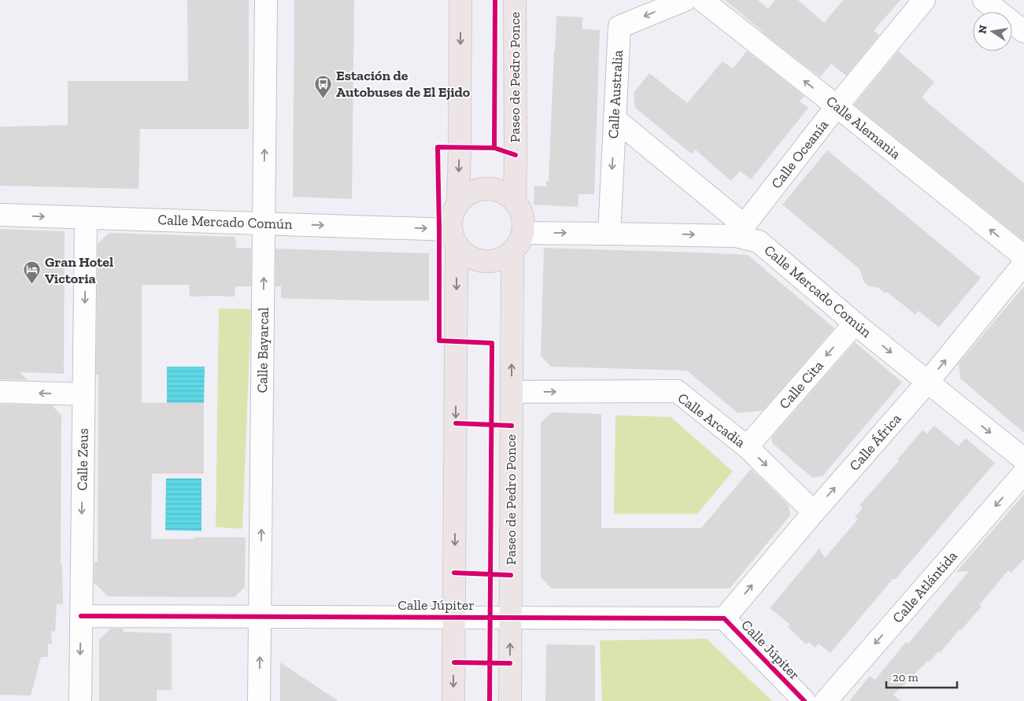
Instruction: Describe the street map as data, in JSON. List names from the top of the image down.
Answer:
{
  "streets": {
    "main road": ["Paseo de Pedro Ponce"],
    "street": [
      "Calle Australia",
      "Calle Alemania",
      "Calle Oceanía",
      "Calle Mercado Común",
      "Calle Bayarcal",
      "Calle Cita",
      "Calle Arcadia",
      "Calle África",
      "Calle Zeus",
      "Calle Atlántida",
      "Calle Júpiter"
    ]
  },
  "crossings": [
    ["Paseo de Pedro Ponce", "Calle Mercado Común"],
    ["Paseo de Pedro Ponce", "Calle Arcadia"],
    ["Paseo de Pedro Ponce", "Calle Júpiter"],
    ["Calle Australia", "Calle Mercado Común"],
    ["Calle Alemania", "Calle Oceanía"],
    ["Calle Oceanía", "Calle Mercado Común"],
    ["Calle Mercado Común", "Calle Bayarcal"],
    ["Calle Mercado Común", "Calle Cita"],
    ["Calle Mercado Común", "Calle África"],
    ["Calle Mercado Común", "Calle Zeus"],
    ["Calle Bayarcal", "Calle Júpiter"],
    ["Calle Cita", "Calle Arcadia"],
    ["Calle Arcadia", "Calle África"],
    ["Calle África", "Calle Júpiter"],
    ["Calle Zeus", "Calle Júpiter"]
  ],
  "one_way": [
    "Calle Australia",
    "Calle Alemania",
    "Calle Mercado Común",
    "Calle Bayarcal",
    "Calle Cita",
    "Calle Arcadia",
    "Calle África",
    "Calle Zeus",
    "Calle Atlántida"
  ],
  "places": {
    "bus stop": ["Estación de Autobuses de El Ejido"],
    "hotel": ["Gran Hotel Victoria"]
  },
  "scale_bar": "20 m",
  "north": "left"
}
